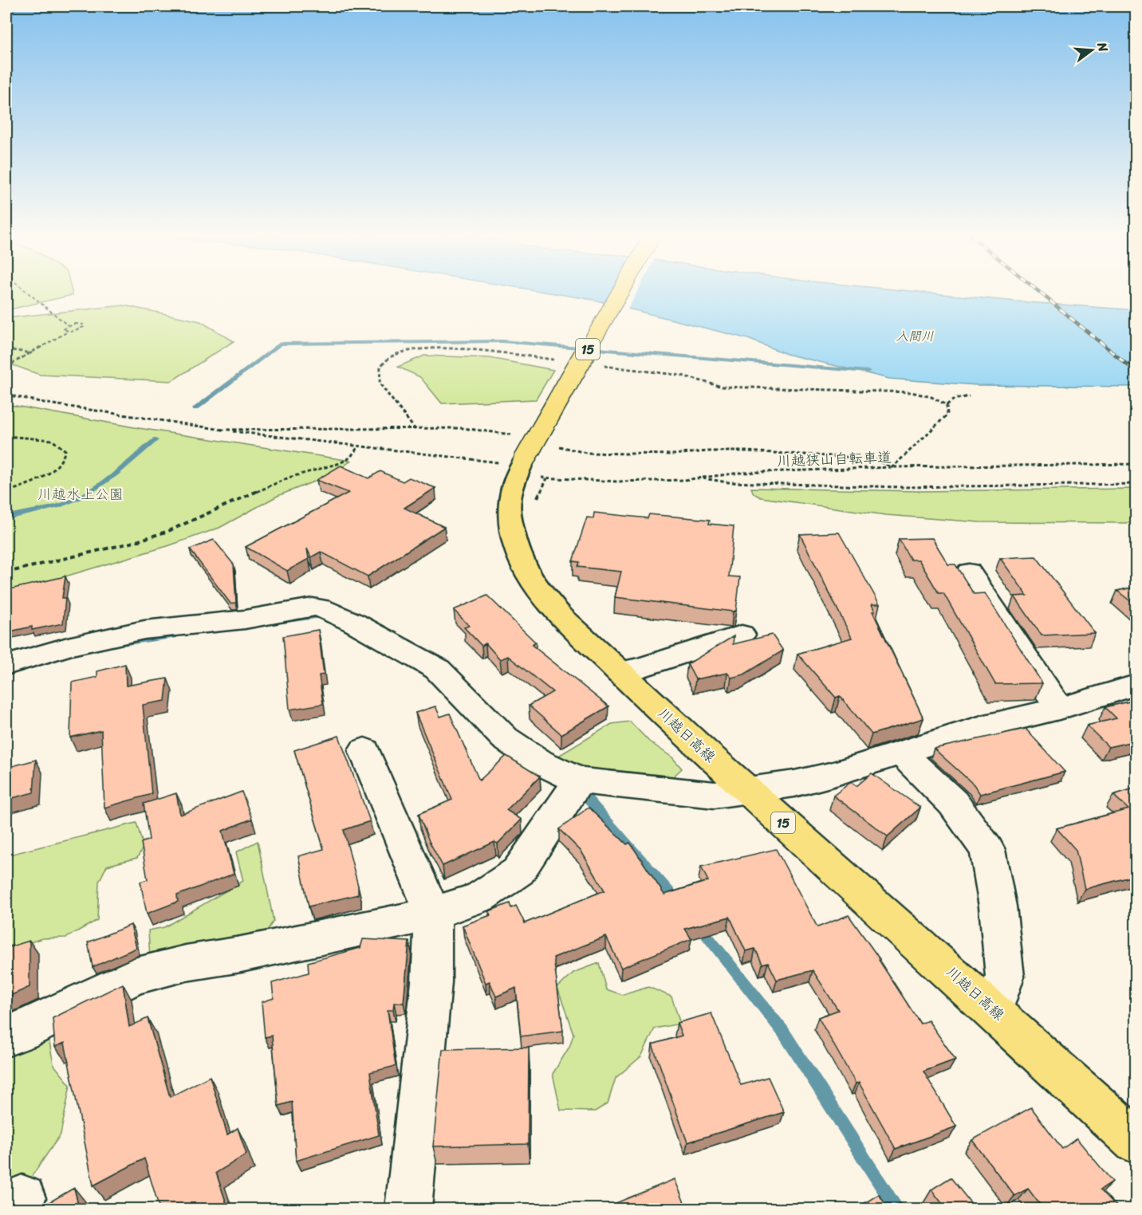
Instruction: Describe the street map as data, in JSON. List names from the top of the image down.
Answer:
{
  "streets": {
    "main road": ["15", "川越日高線"],
    "path": ["川越狭山自転車道"]
  },
  "crossings": [
    ["川越狭山自転車道", "川越日高線"]
  ],
  "water": ["入間川"],
  "parks": ["川越水上公園"],
  "north": "right"
}
